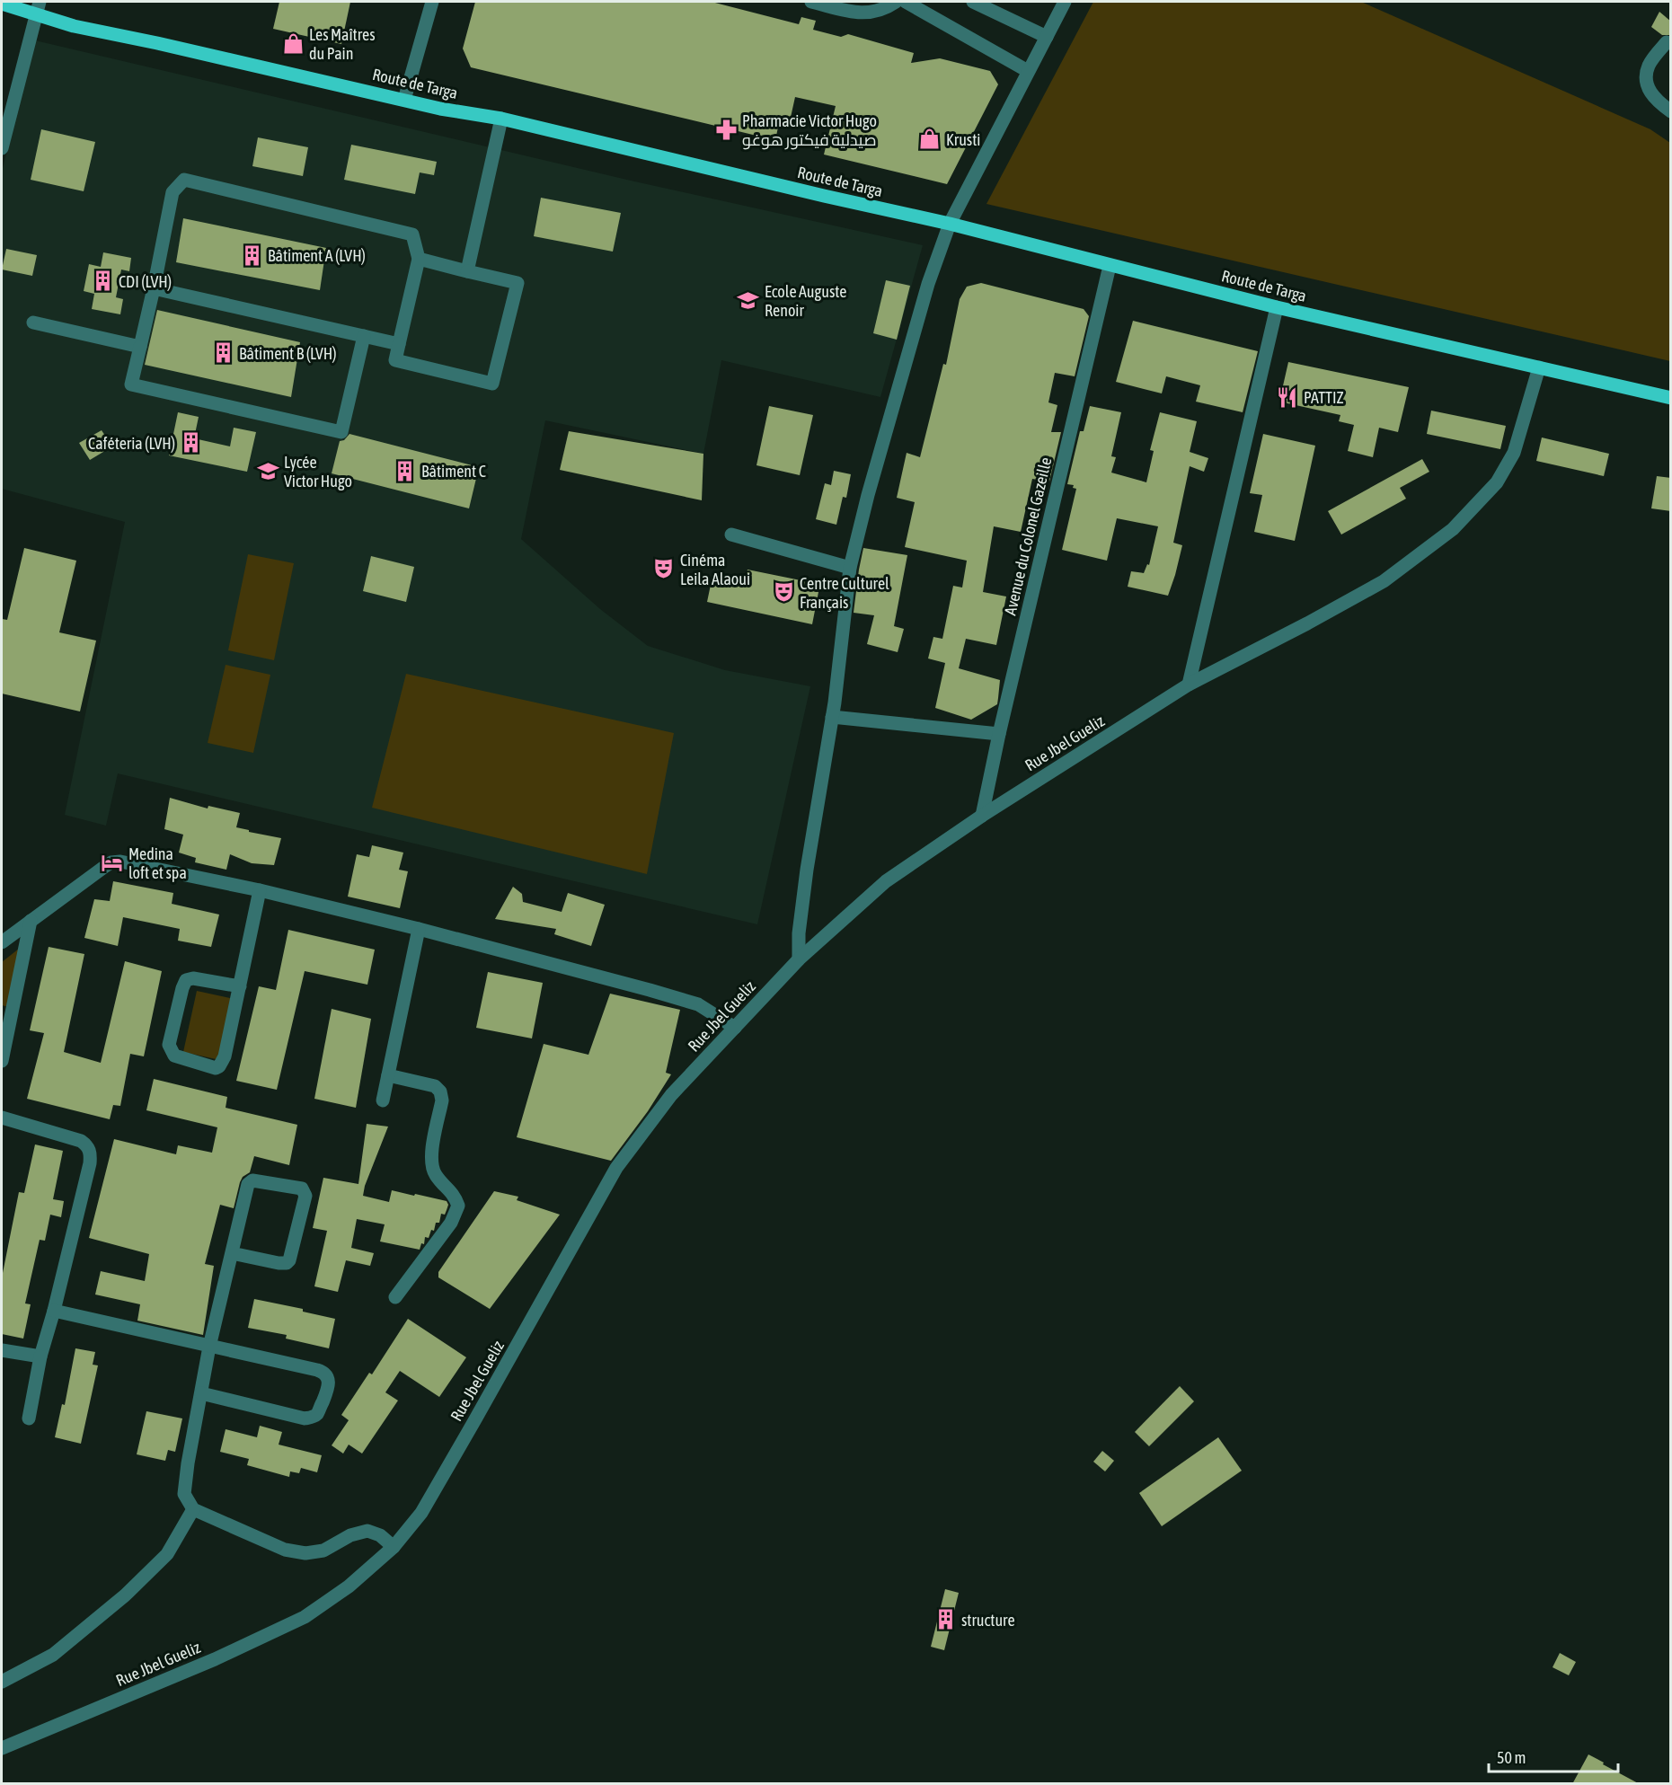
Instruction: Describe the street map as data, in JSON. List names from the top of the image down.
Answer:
{
  "streets": {
    "main road": ["Route de Targa"],
    "street": ["Avenue du Colonel Gazeille", "Rue Jbel Gueliz"]
  },
  "crossings": [
    ["Route de Targa", "Avenue du Colonel Gazeille"],
    ["Route de Targa", "Rue Jbel Gueliz"],
    ["Avenue du Colonel Gazeille", "Rue Jbel Gueliz"]
  ],
  "places": {
    "shop": ["Les Maîtres du Pain", "Krusti"],
    "pharmacy": ["Pharmacie Victor Hugo صيدلية فيكتور هوغو"],
    "building": [
      "Bâtiment A (LVH)",
      "CDI (LVH)",
      "Bâtiment B (LVH)",
      "Caféteria (LVH)",
      "Bâtiment C",
      "structure"
    ],
    "school or university": ["Ecole Auguste Renoir", "Lycée Victor Hugo"],
    "restaurant": ["PATTIZ"],
    "theatre": ["Cinéma Leila Alaoui", "Centre Culturel Français"],
    "hotel": ["Medina loft et spa"]
  },
  "scale_bar": "50 m"
}
